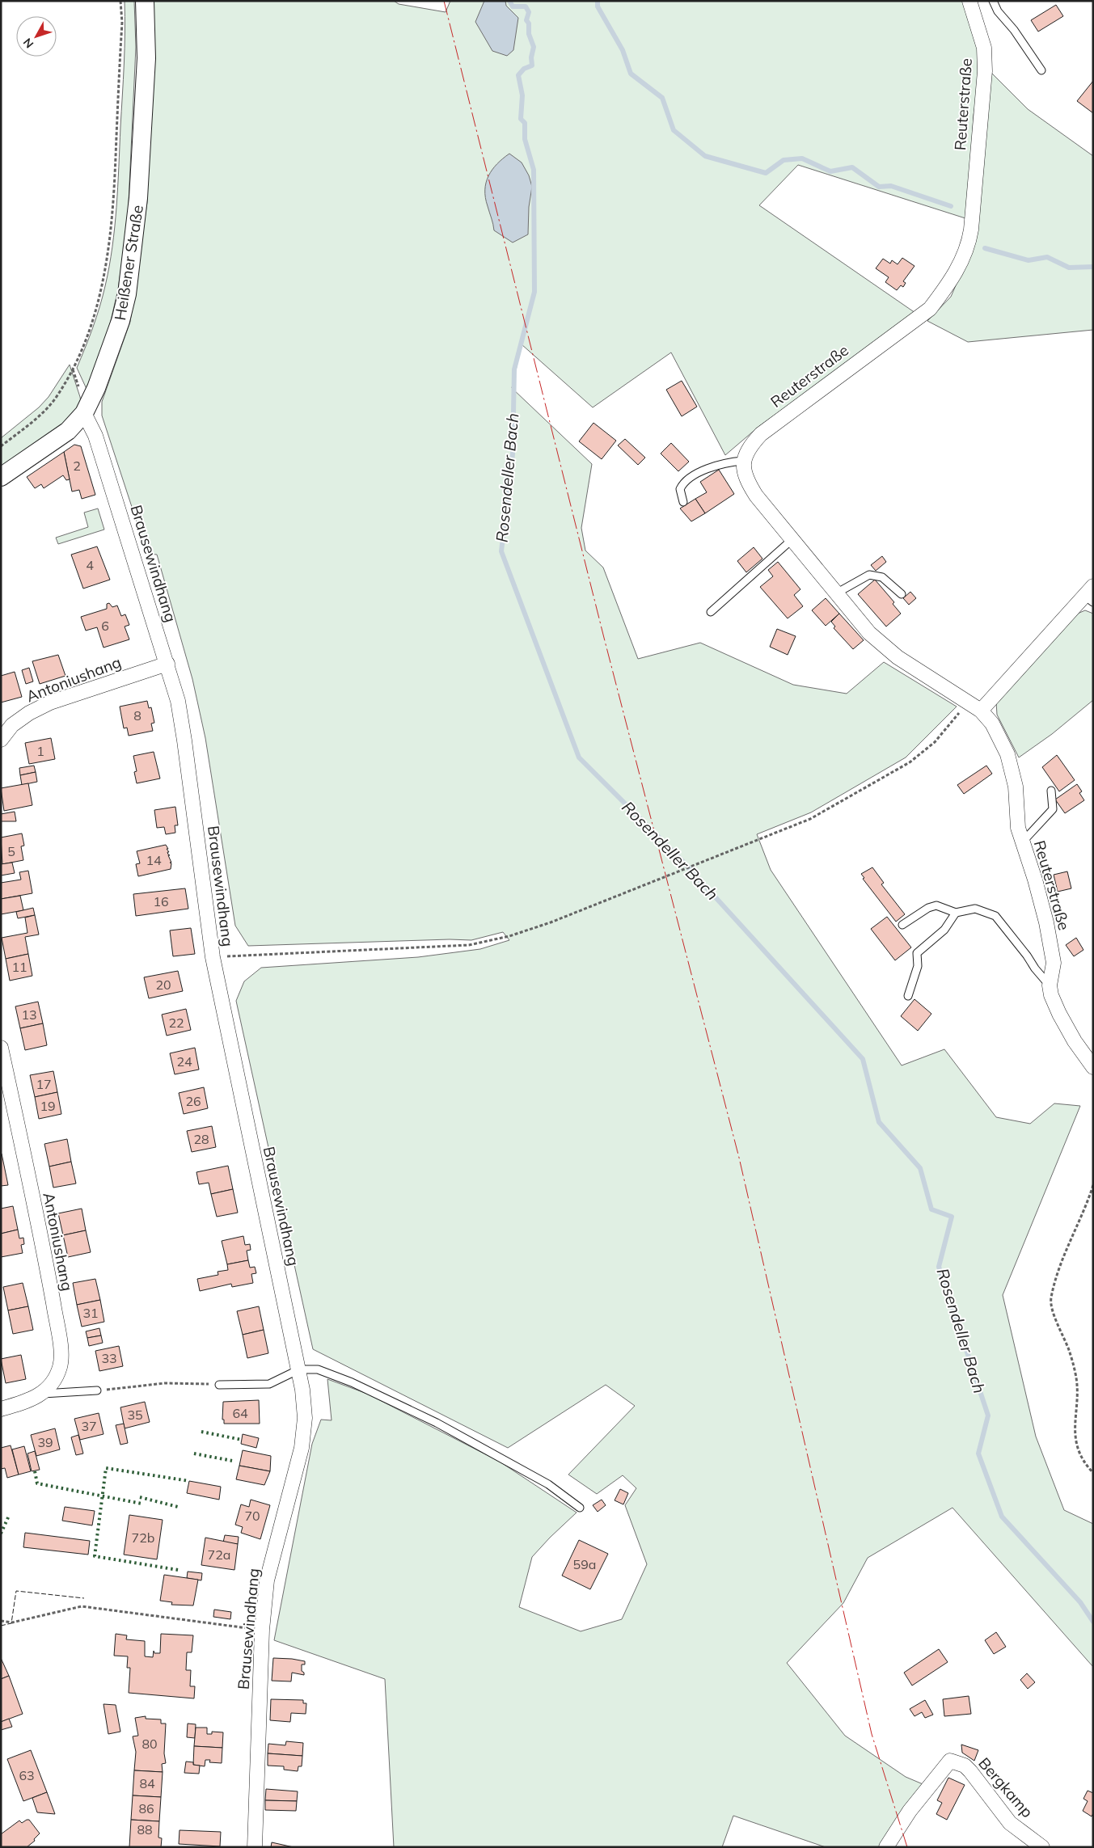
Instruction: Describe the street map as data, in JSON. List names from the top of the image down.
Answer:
{
  "streets": {
    "street": [
      "Reuterstraße",
      "Heißener Straße",
      "Brausewindhang",
      "Antoniushang",
      "Bergkamp"
    ]
  },
  "crossings": [
    ["Heißener Straße", "Brausewindhang"],
    ["Brausewindhang", "Antoniushang"]
  ],
  "water": ["Rosendeller Bach"],
  "house_numbers": [
    "2",
    "4",
    "6",
    "8",
    "1",
    "5",
    "14",
    "16",
    "11",
    "20",
    "13",
    "22",
    "24",
    "17",
    "26",
    "19",
    "28",
    "31",
    "33",
    "64",
    "35",
    "37",
    "39",
    "70",
    "72b",
    "72a",
    "59a",
    "80",
    "63",
    "84",
    "86",
    "88"
  ],
  "north": "bottom left"
}
